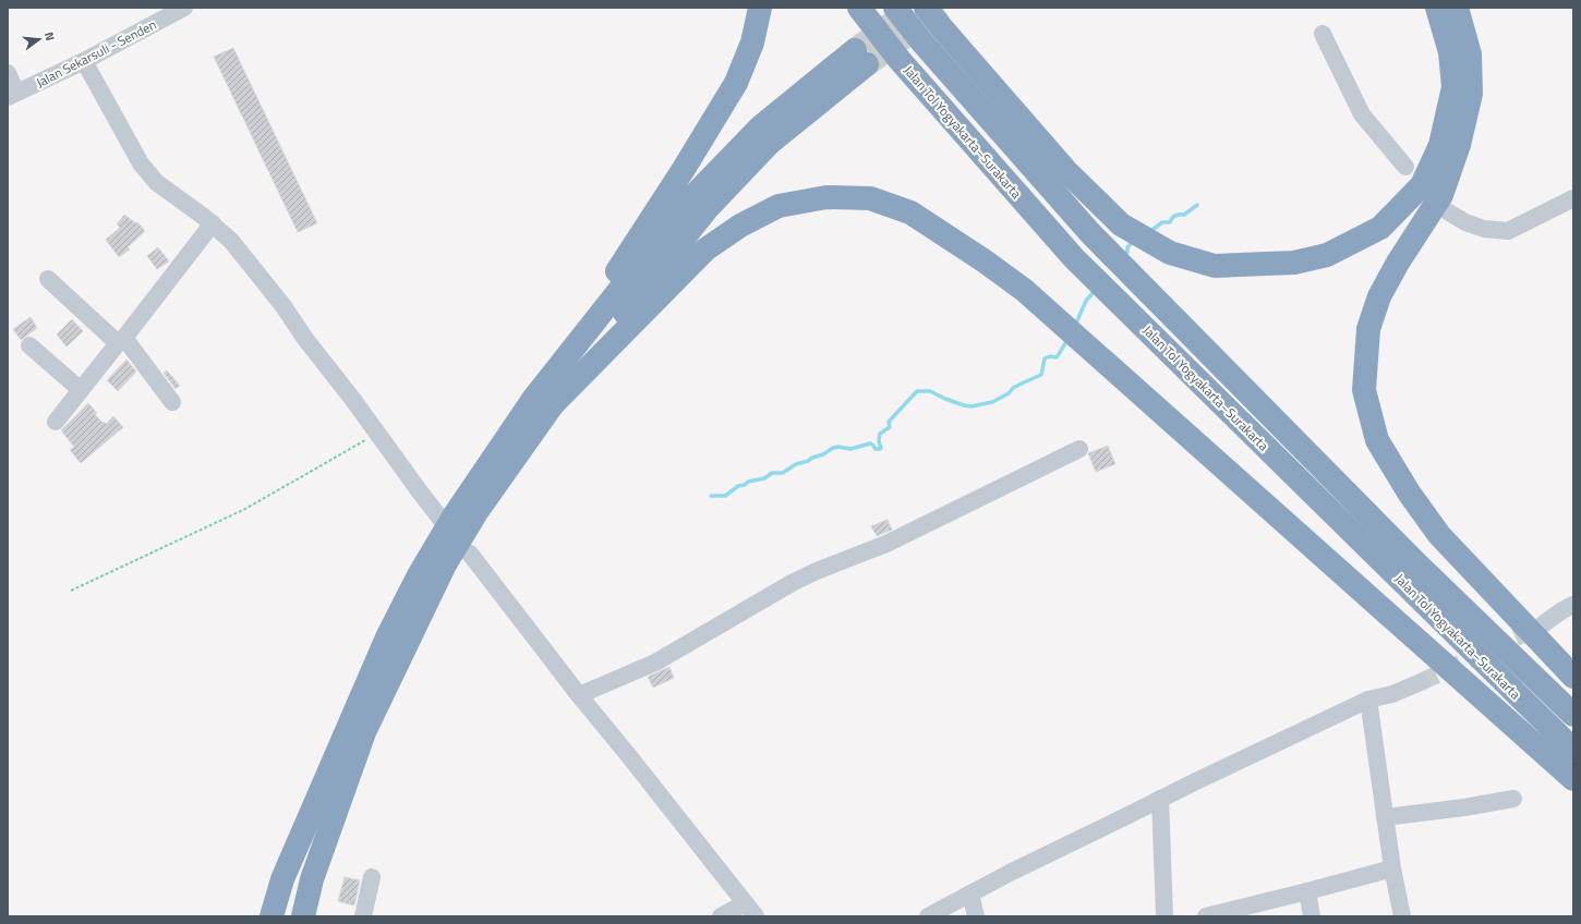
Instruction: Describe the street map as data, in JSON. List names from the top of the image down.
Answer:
{
  "streets": {
    "highway": ["Jalan Tol Yogyakarta–Surakarta"],
    "street": ["Jalan Sekarsuli - Senden"]
  },
  "north": "right"
}
